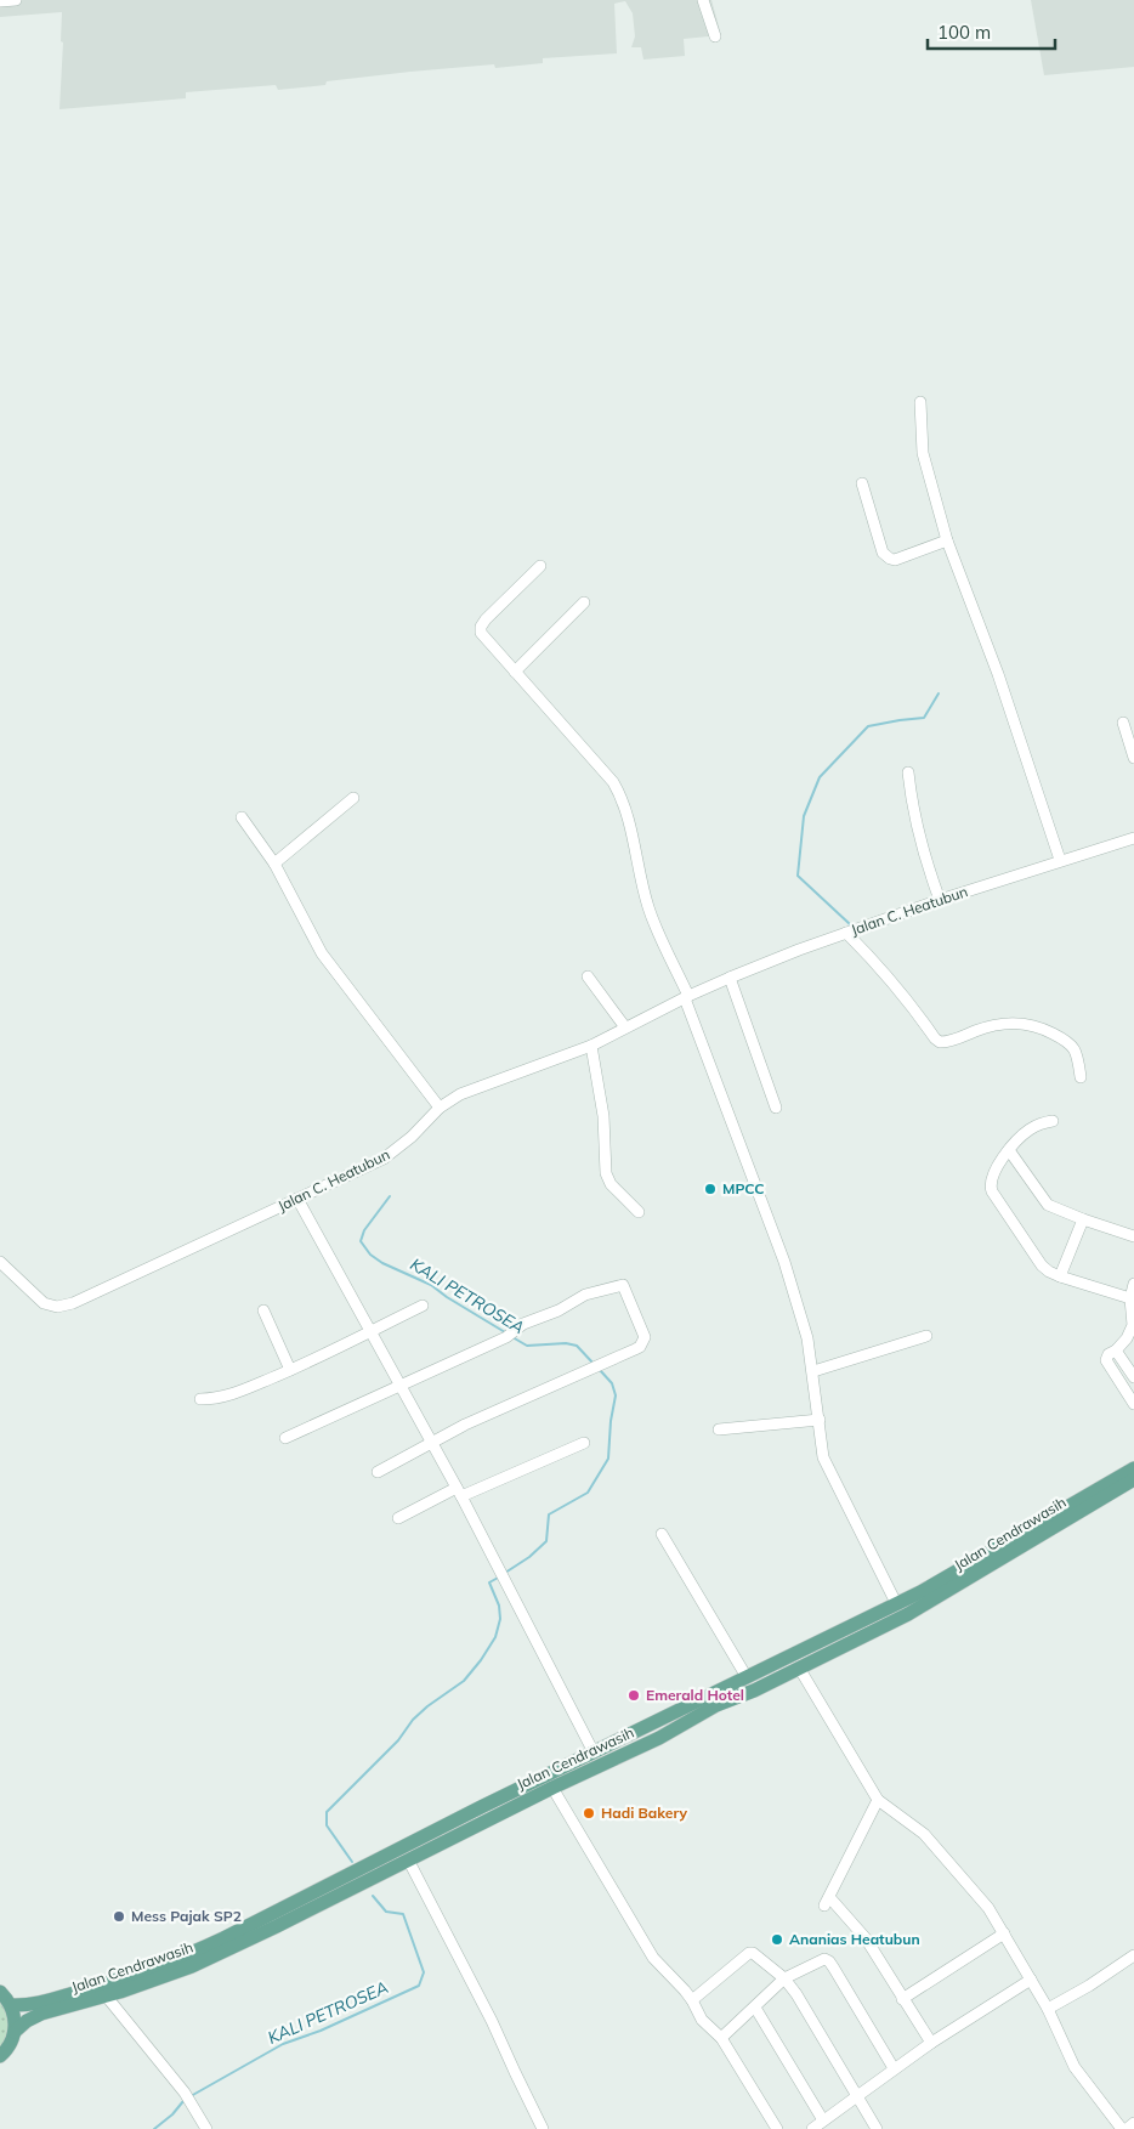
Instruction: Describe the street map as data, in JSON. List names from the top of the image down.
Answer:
{
  "streets": {
    "main road": ["Jalan Cendrawasih"],
    "street": ["Jalan C. Heatubun"]
  },
  "water": ["KALI PETROSEA"],
  "places": [
    "MPCC",
    "Emerald Hotel",
    "Hadi Bakery",
    "Mess Pajak SP2",
    "Ananias Heatubun"
  ],
  "scale_bar": "100 m"
}
